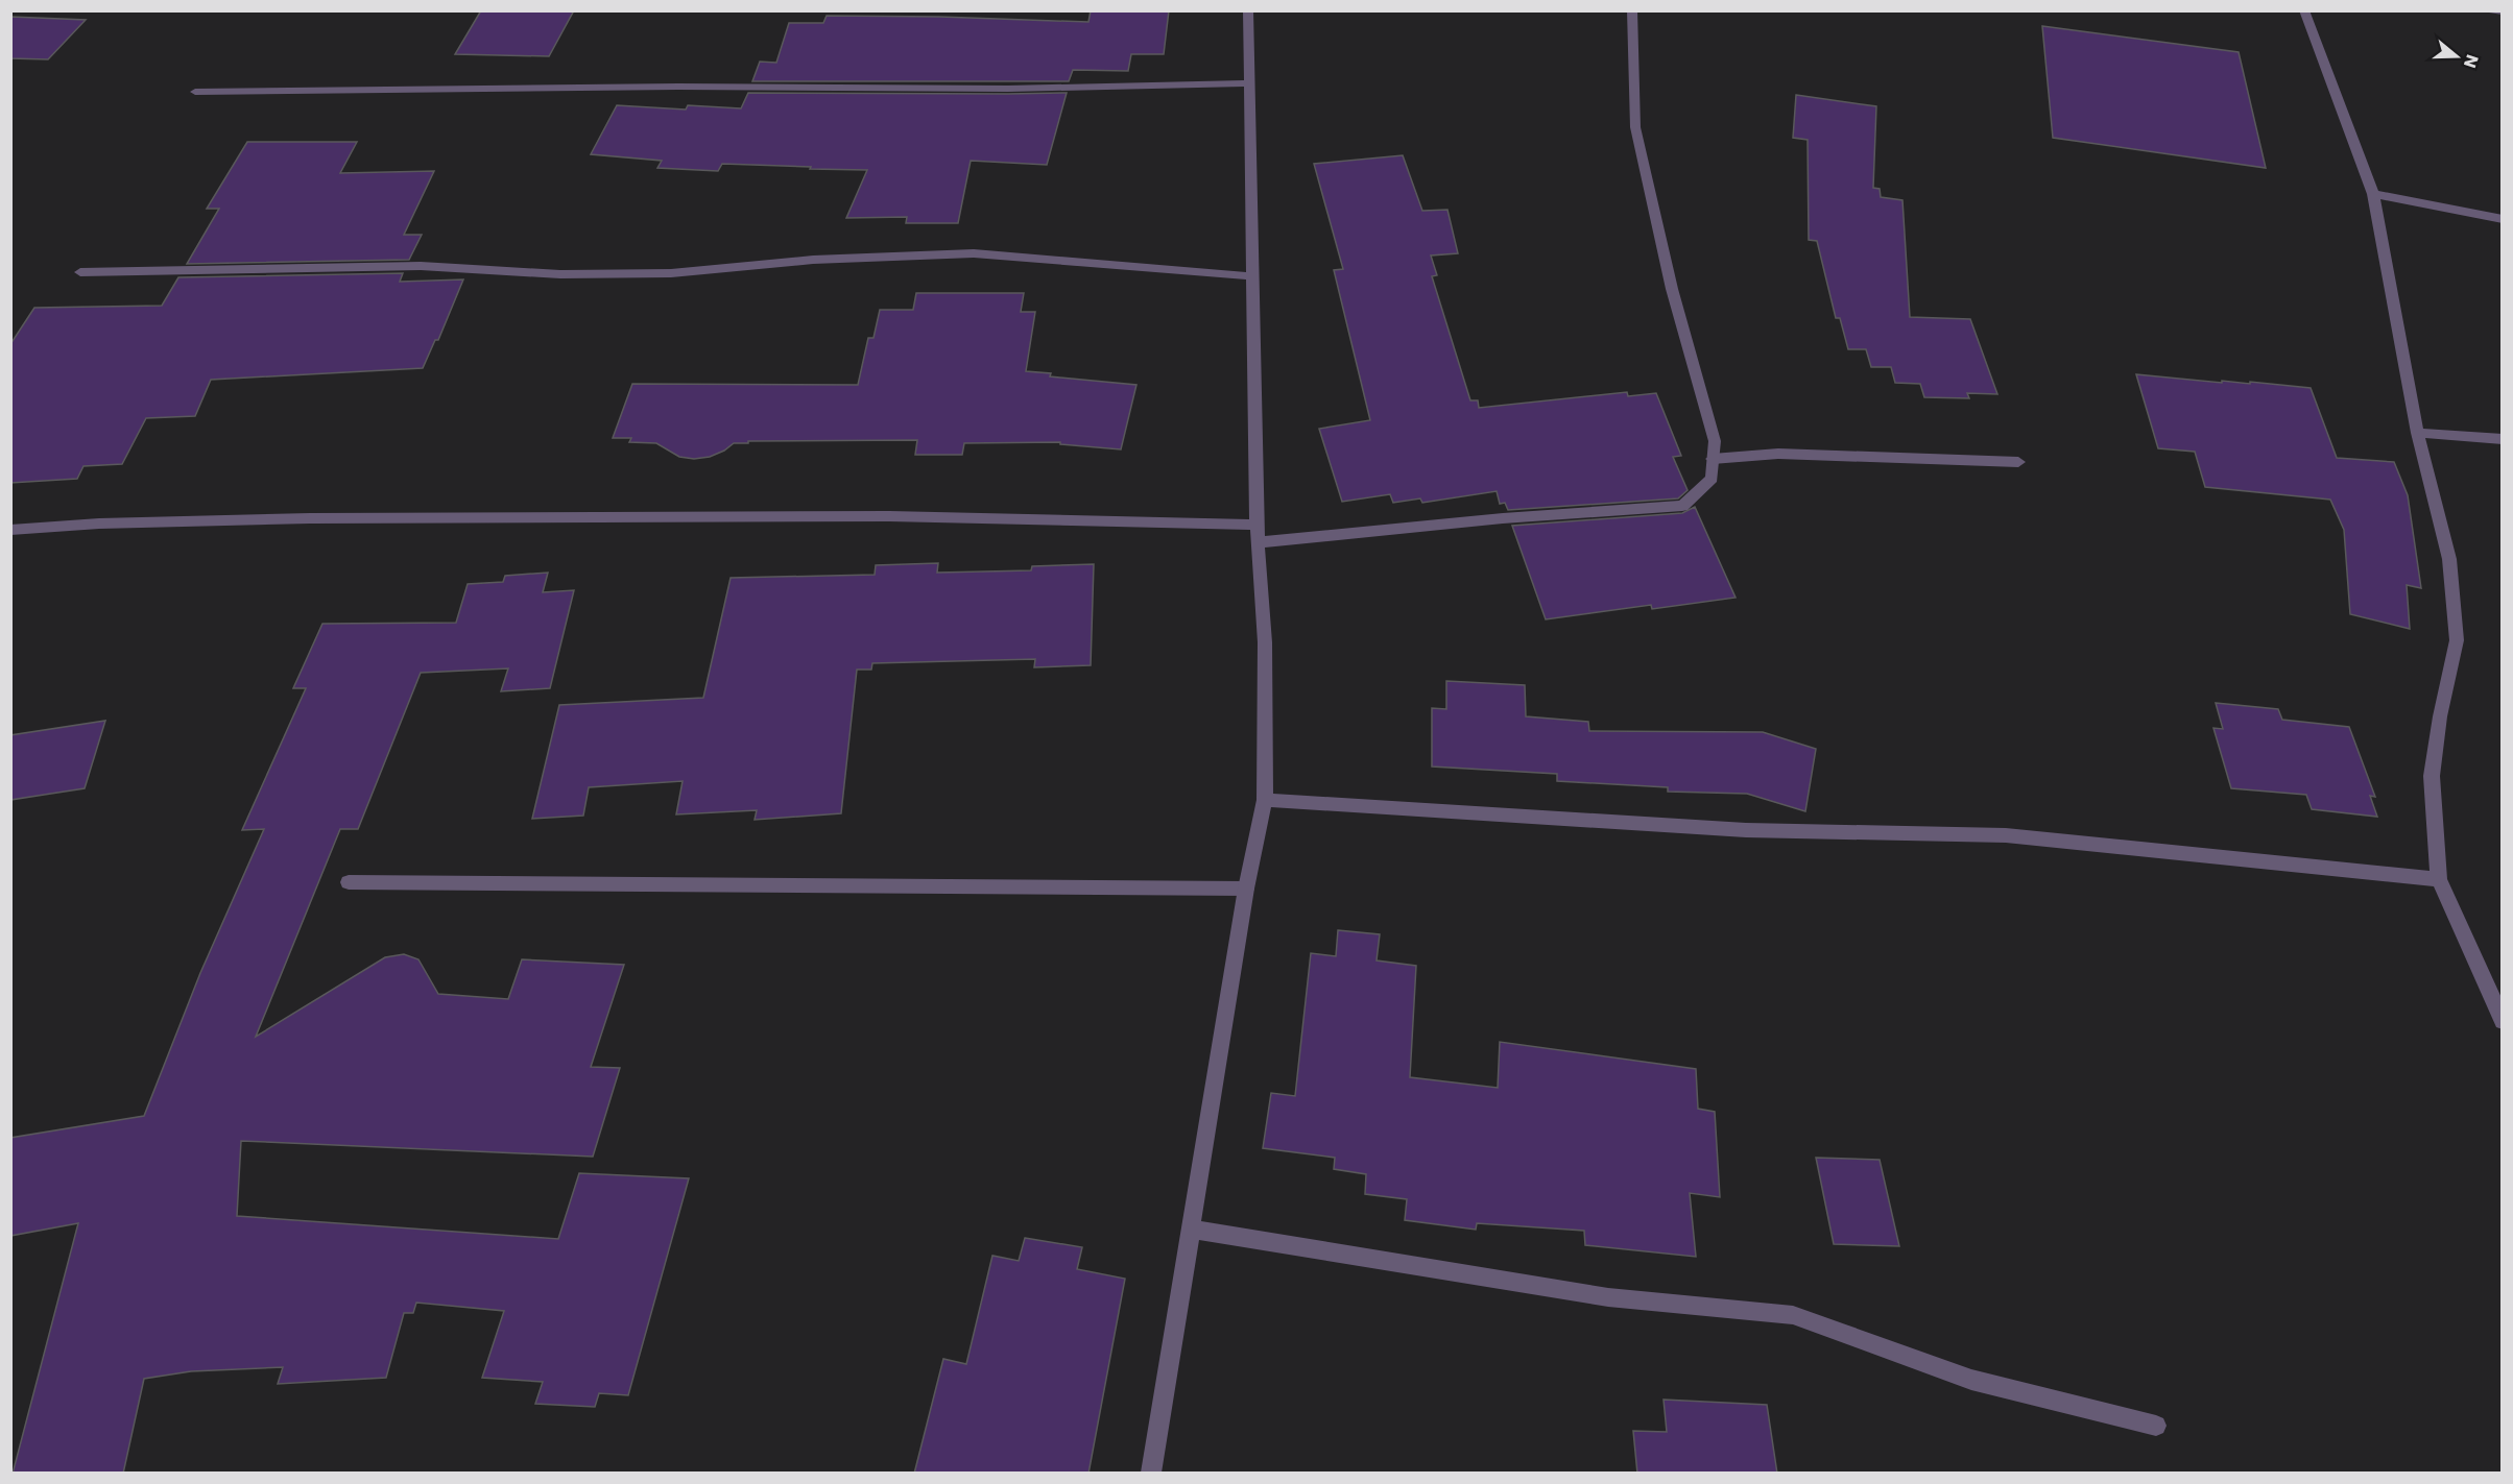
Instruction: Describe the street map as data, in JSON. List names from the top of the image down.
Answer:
{
  "north": "right"
}
